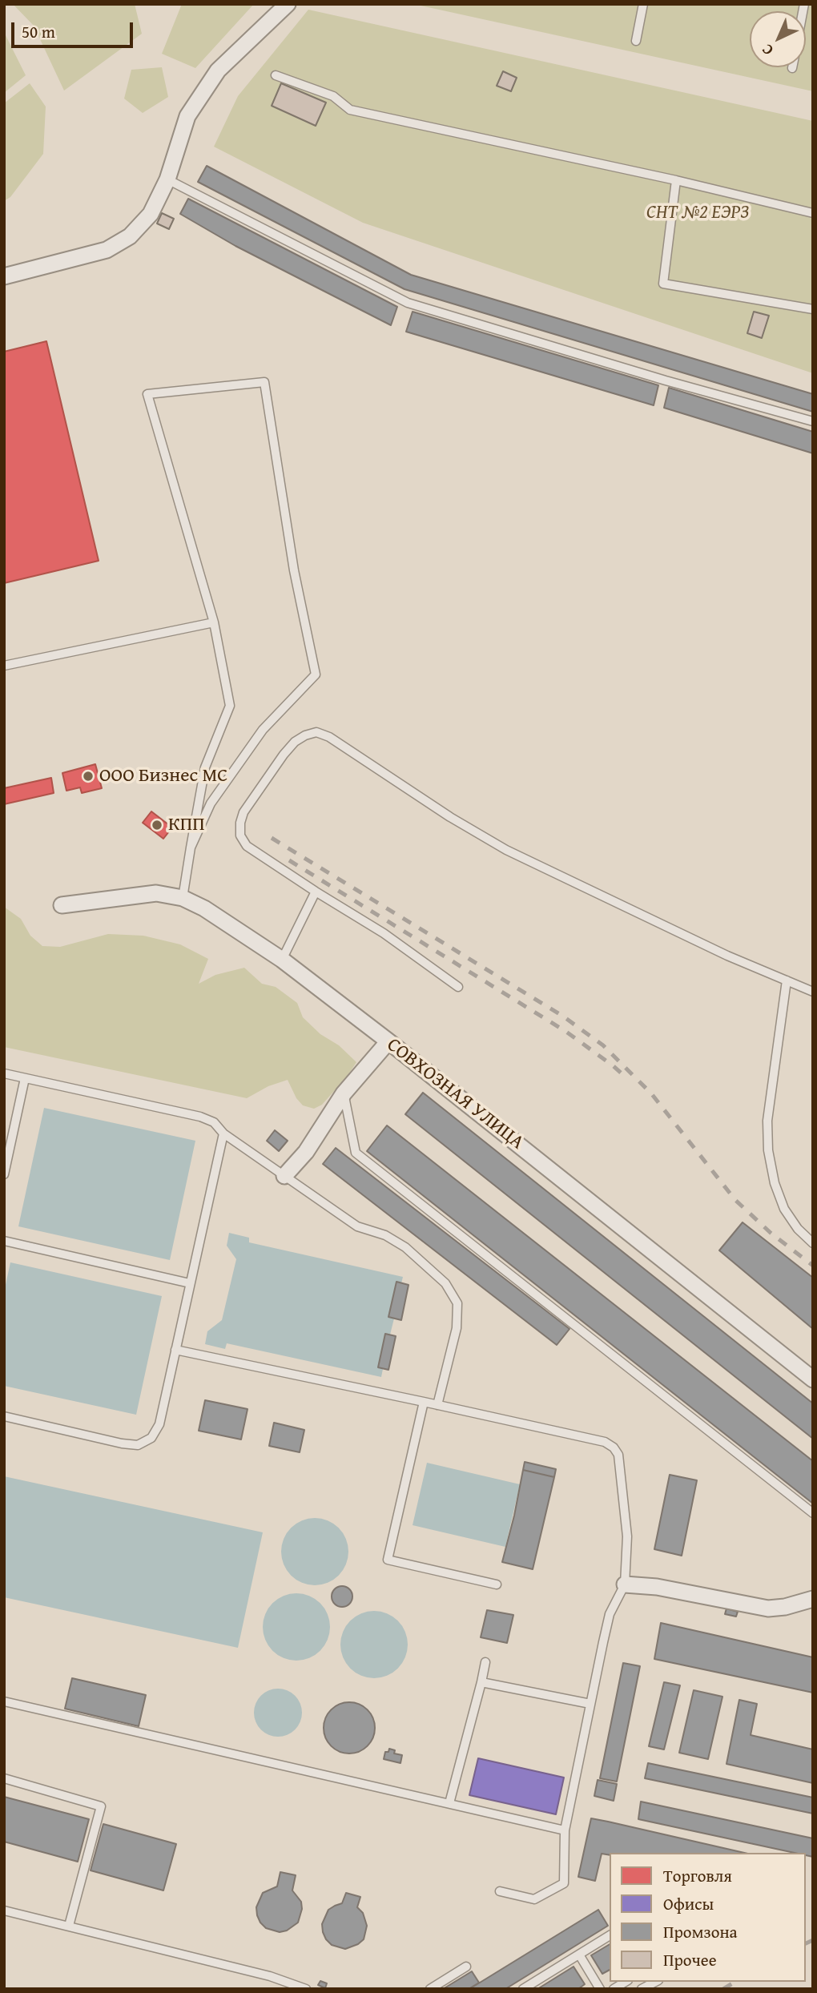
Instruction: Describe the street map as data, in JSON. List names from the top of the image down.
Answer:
{
  "streets": {
    "street": ["СОВХОЗНАЯ УЛИЦА"]
  },
  "parks": ["СНТ №2 ЕЭРЗ"],
  "places": ["ООО Бизнес МС", "КПП"],
  "legend": [
    "Торговля",
    "Офисы",
    "Промзона",
    "Прочее"
  ],
  "scale_bar": "50 m",
  "north": "bottom left"
}
